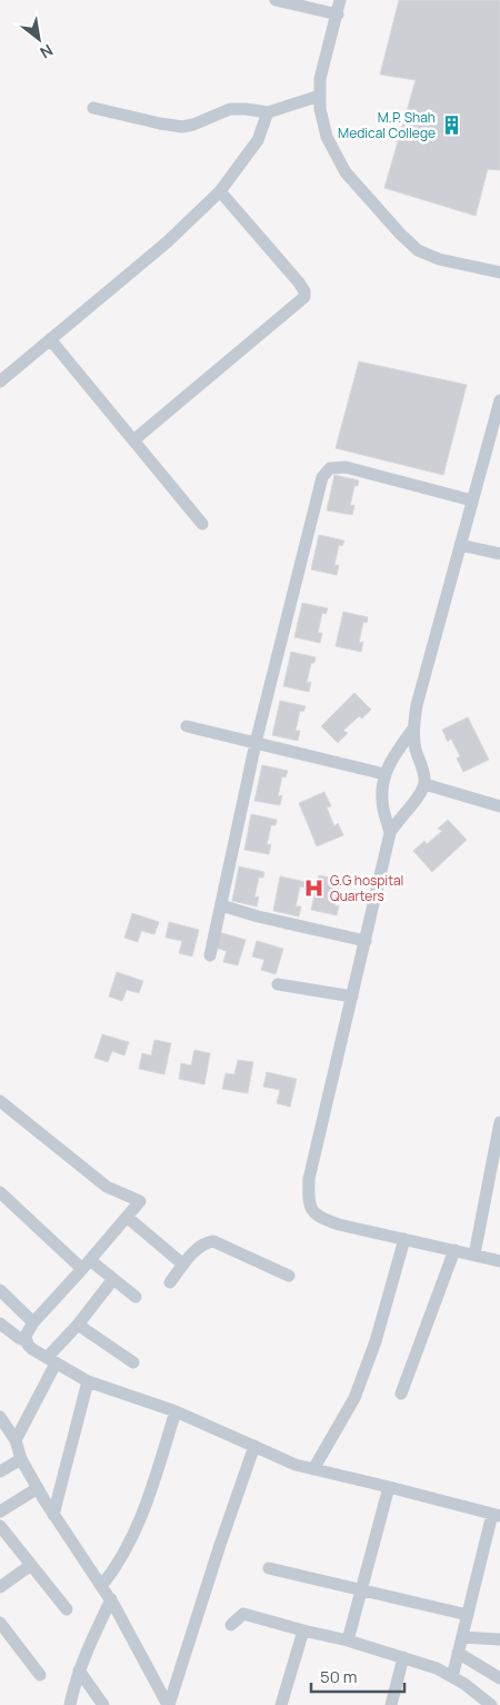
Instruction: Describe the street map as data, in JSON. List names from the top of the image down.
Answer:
{
  "places": {
    "building": ["M.P. Shah Medical College"],
    "hospital": ["G.G hospital Quarters"]
  },
  "scale_bar": "50 m",
  "north": "bottom right"
}
